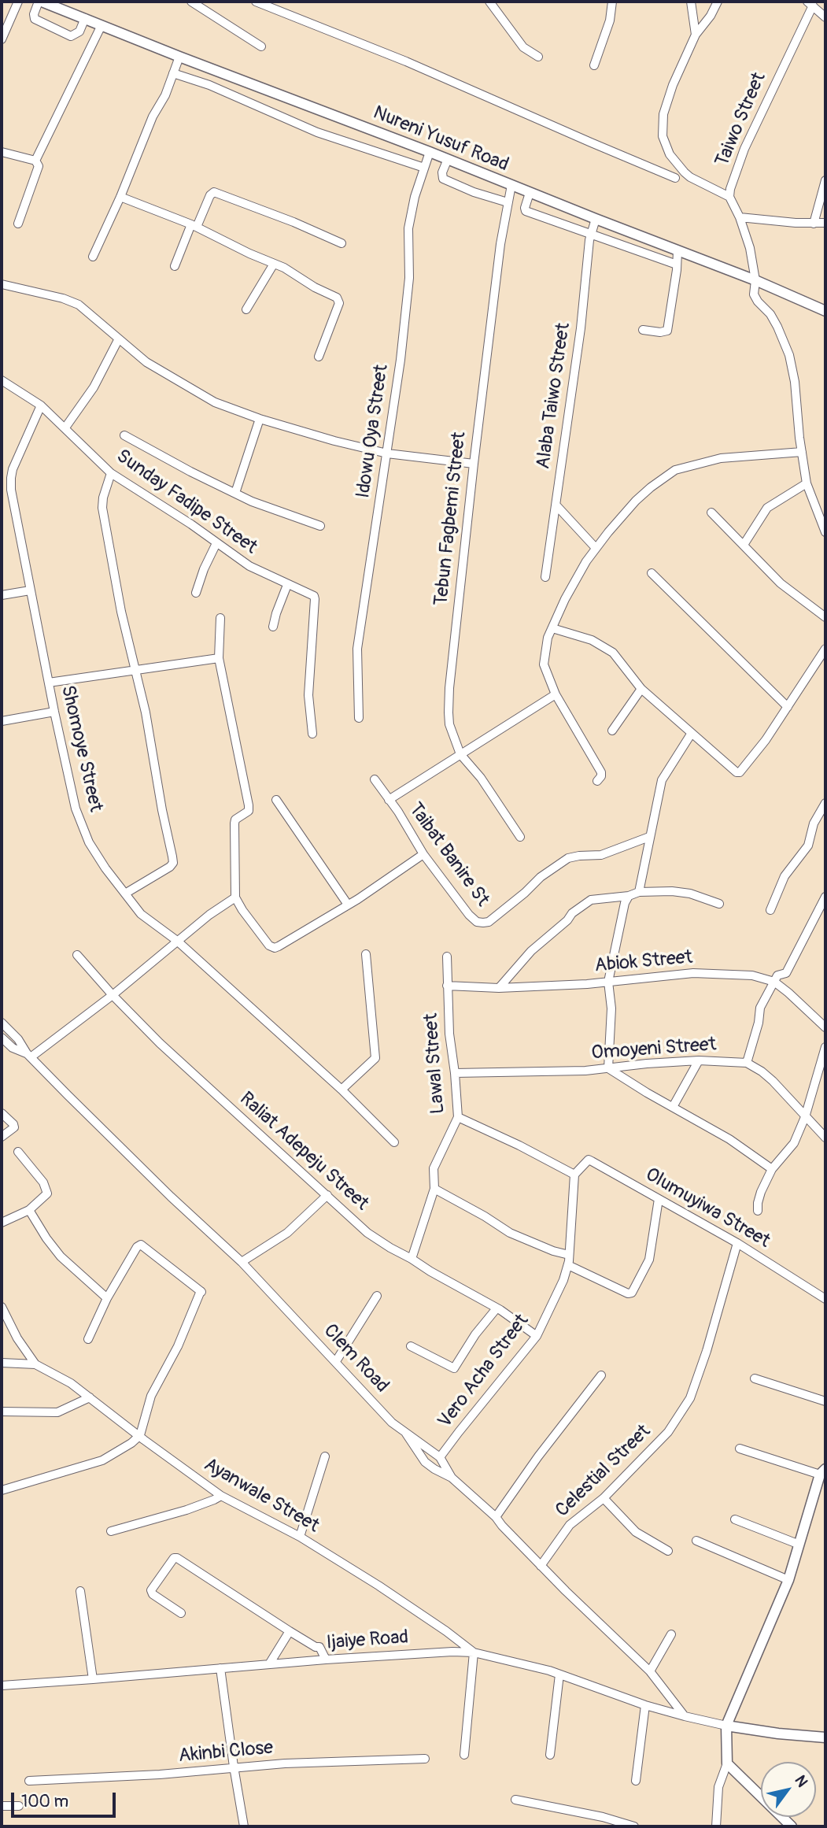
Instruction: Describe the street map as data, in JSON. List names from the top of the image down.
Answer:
{
  "streets": {
    "street": [
      "Taiwo Street",
      "Nureni Yusuf Road",
      "Alaba Taiwo Street",
      "Idowu Oya Street",
      "Sunday Fadipe Street",
      "Tebun Fagbemi Street",
      "Shomoye Street",
      "Taibat Banire St",
      "Abiok Street",
      "Omoyeni Street",
      "Lawal Street",
      "Raliat Adepeju Street",
      "Olumuyiwa Street",
      "Clem Road",
      "Vero Acha Street",
      "Celestial Street",
      "Ayanwale Street",
      "Ijaiye Road",
      "Akinbi Close"
    ]
  },
  "crossings": [
    ["Taiwo Street", "Nureni Yusuf Road"],
    ["Nureni Yusuf Road", "Alaba Taiwo Street"],
    ["Nureni Yusuf Road", "Idowu Oya Street"],
    ["Nureni Yusuf Road", "Tebun Fagbemi Street"],
    ["Sunday Fadipe Street", "Shomoye Street"],
    ["Abiok Street", "Lawal Street"],
    ["Omoyeni Street", "Lawal Street"],
    ["Lawal Street", "Raliat Adepeju Street"],
    ["Raliat Adepeju Street", "Vero Acha Street"],
    ["Olumuyiwa Street", "Vero Acha Street"],
    ["Olumuyiwa Street", "Celestial Street"],
    ["Clem Road", "Vero Acha Street"],
    ["Clem Road", "Celestial Street"],
    ["Clem Road", "Ijaiye Road"],
    ["Ayanwale Street", "Ijaiye Road"]
  ],
  "scale_bar": "100 m",
  "north": "top right"
}
